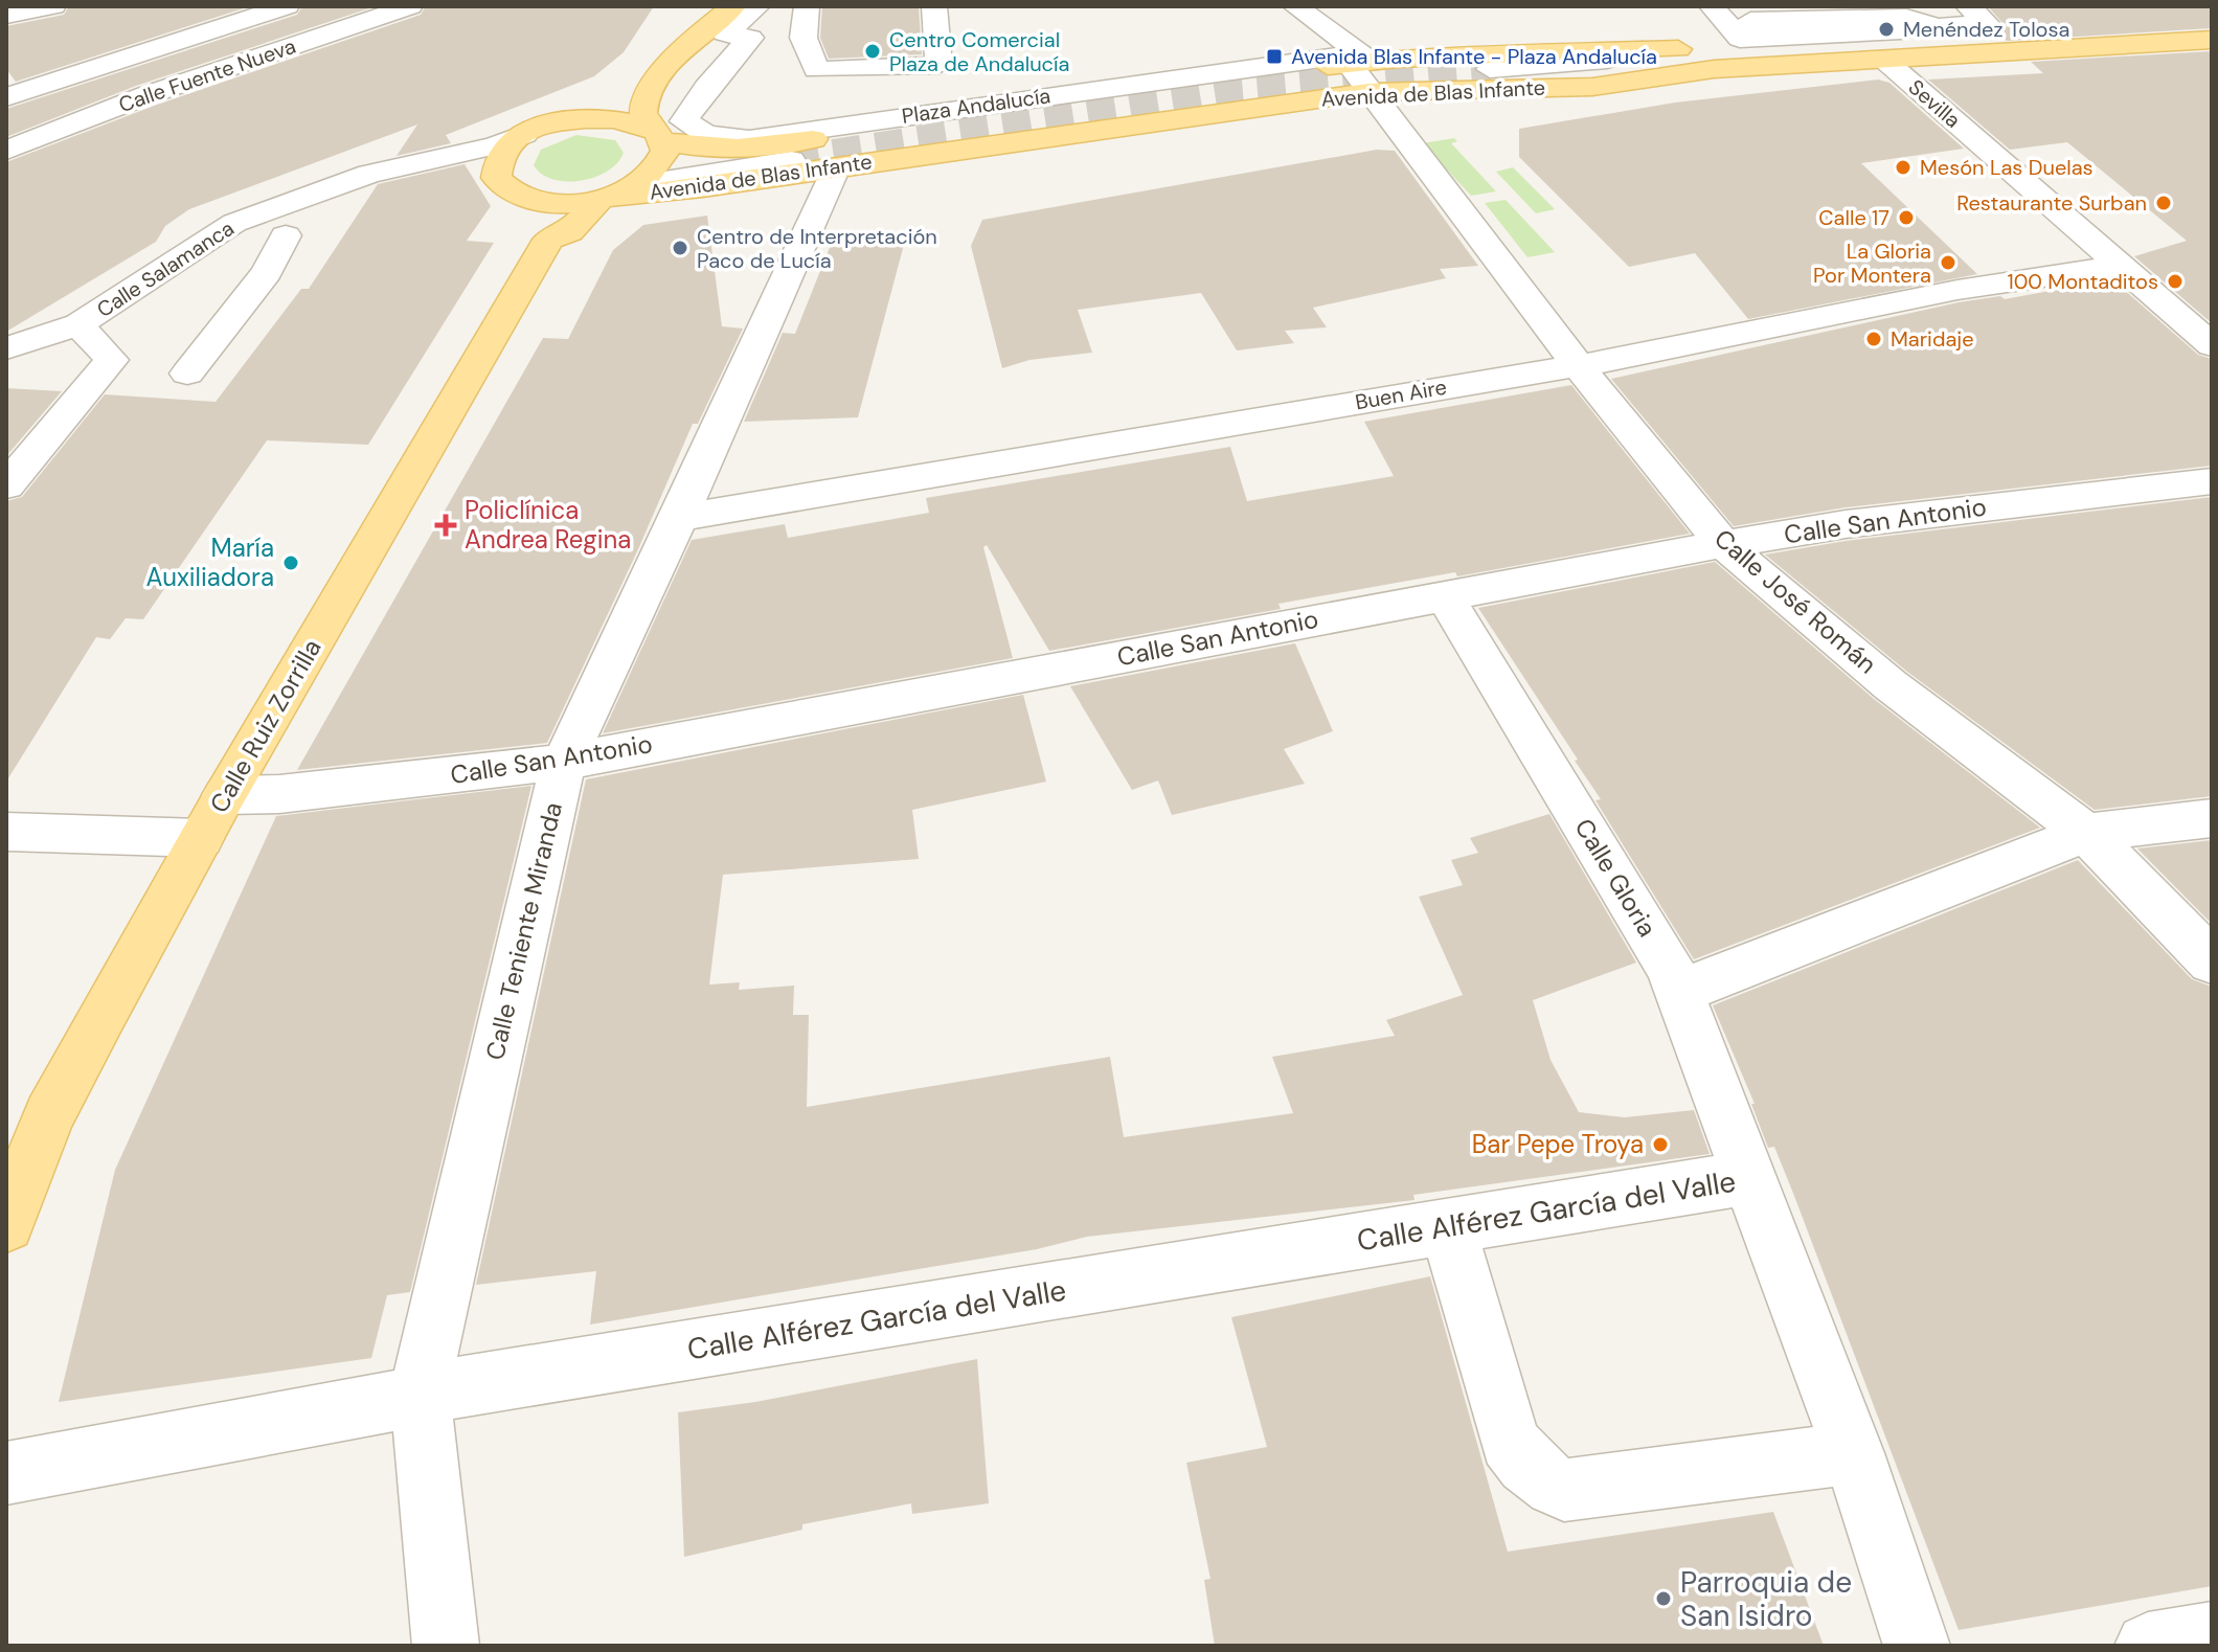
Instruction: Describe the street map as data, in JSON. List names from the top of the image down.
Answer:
{
  "streets": {
    "main road": ["Avenida de Blas Infante", "Calle Ruiz Zorrilla"],
    "street": [
      "Calle Fuente Nueva",
      "Sevilla",
      "Plaza Andalucía",
      "Calle Salamanca",
      "Buen Aire",
      "Calle San Antonio",
      "Calle José Román",
      "Calle Gloria",
      "Calle Teniente Miranda",
      "Calle Alférez García del Valle"
    ]
  },
  "crossings": [
    ["Avenida de Blas Infante", "Sevilla"],
    ["Avenida de Blas Infante", "Calle José Román"],
    ["Avenida de Blas Infante", "Calle Ruiz Zorrilla"],
    ["Avenida de Blas Infante", "Calle Teniente Miranda"],
    ["Sevilla", "Buen Aire"],
    ["Buen Aire", "Calle José Román"],
    ["Buen Aire", "Calle Teniente Miranda"],
    ["Calle San Antonio", "Calle José Román"],
    ["Calle San Antonio", "Calle Ruiz Zorrilla"],
    ["Calle San Antonio", "Calle Gloria"],
    ["Calle San Antonio", "Calle Teniente Miranda"],
    ["Calle Gloria", "Calle Alférez García del Valle"],
    ["Calle Teniente Miranda", "Calle Alférez García del Valle"]
  ],
  "places": {
    "other": [
      "Menéndez Tolosa",
      "Centro Comercial Plaza de Andalucía",
      "Mesón Las Duelas",
      "Restaurante Surban",
      "Calle 17",
      "Centro de Interpretación Paco de Lucía",
      "La Gloria Por Montera",
      "100 Montaditos",
      "Maridaje",
      "María Auxiliadora",
      "Bar Pepe Troya",
      "Parroquia de San Isidro"
    ],
    "transit": ["Avenida Blas Infante - Plaza Andalucía"],
    "health": ["Policlínica Andrea Regina"]
  }
}
